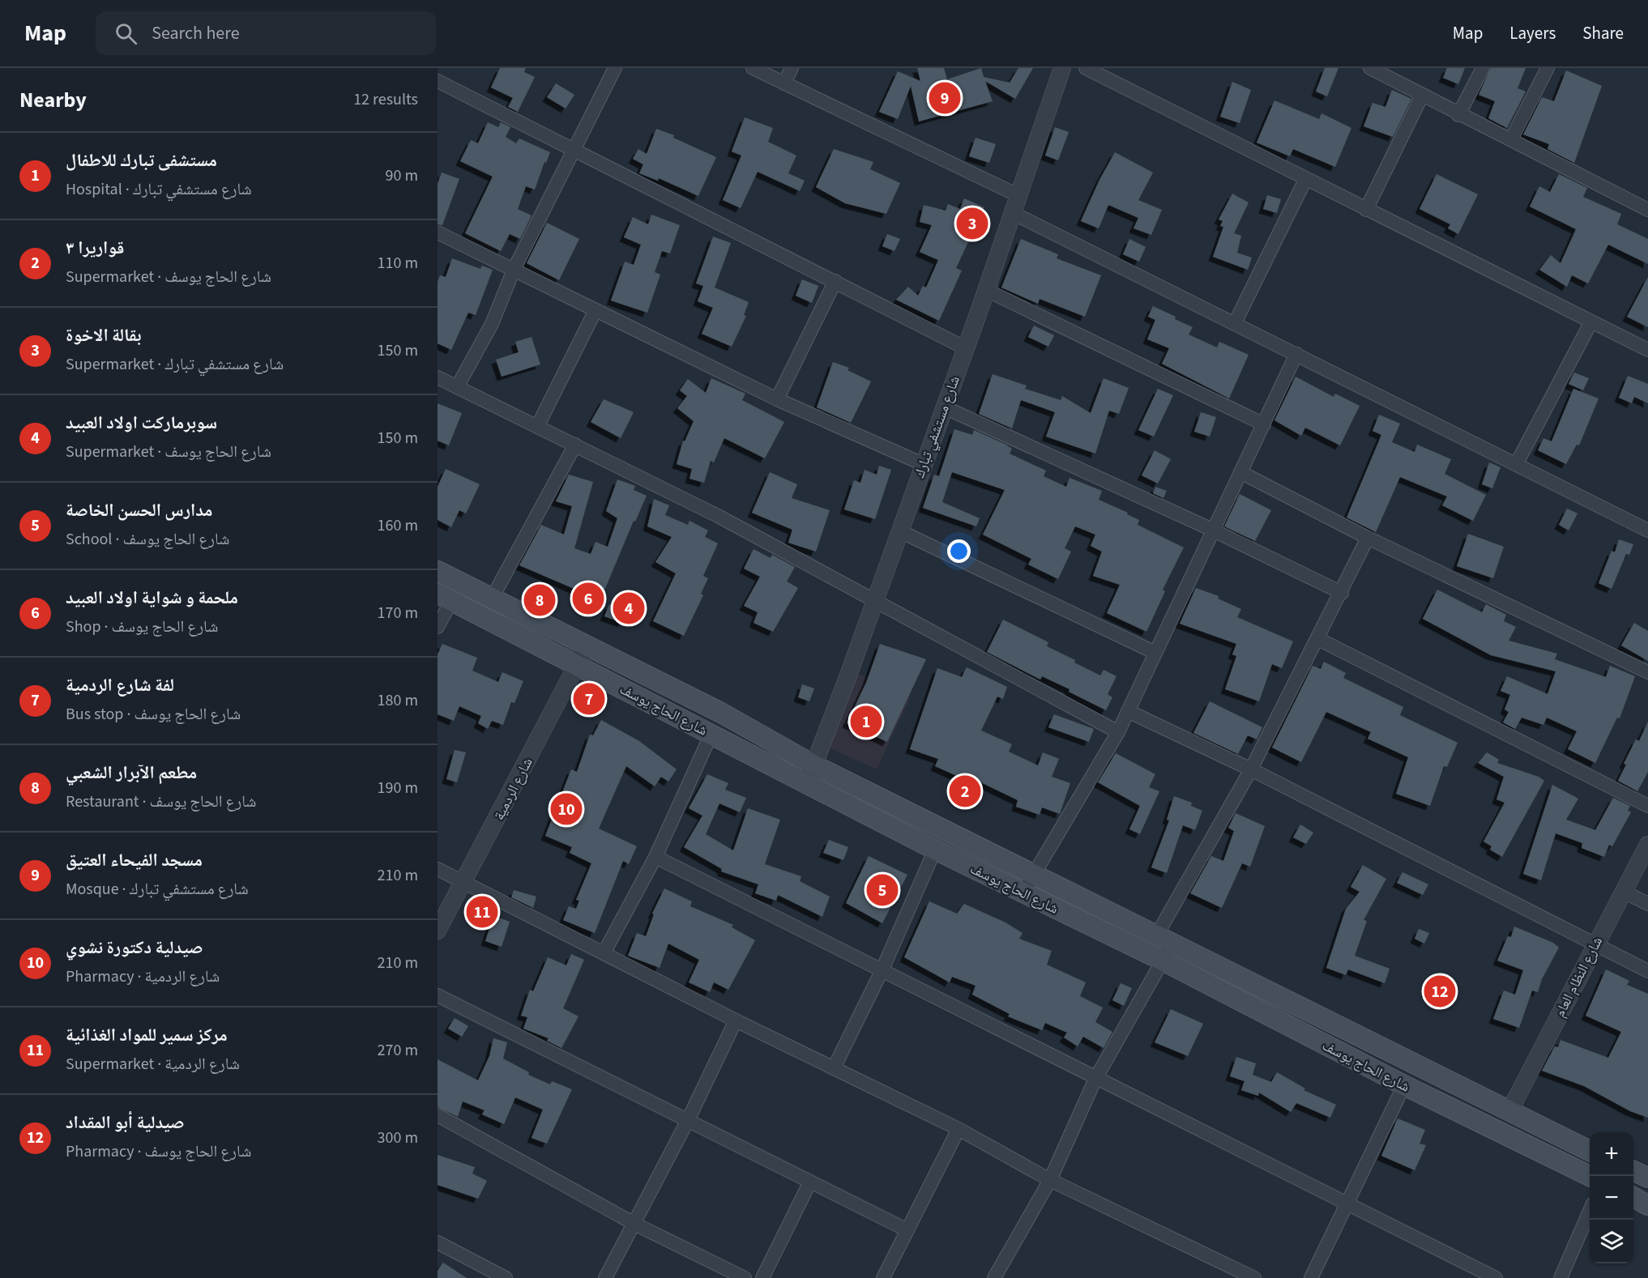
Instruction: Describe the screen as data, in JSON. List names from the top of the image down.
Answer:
{
  "streets": {
    "main road": ["شارع الحاج يوسف"],
    "street": ["شارع مستشفي تبارك", "شارع الردمية", "شارع النظام العام"]
  },
  "crossings": [
    ["شارع مستشفي تبارك", "شارع الحاج يوسف"],
    ["شارع الحاج يوسف", "شارع الردمية"],
    ["شارع الحاج يوسف", "شارع النظام العام"]
  ],
  "page": {
    "header": "Map",
    "search": "Search here",
    "nav": ["Map", "Layers", "Share"],
    "heading": ["Nearby", "12 results"],
    "pins": [
      "9",
      "3",
      "6",
      "8",
      "4",
      "7",
      "1",
      "2",
      "10",
      "5",
      "11",
      "12"
    ],
    "list": [
      {
        "mark": "1",
        "name": "مستشفى تبارك للاطفال",
        "note": "Hospital · شارع مستشفي تبارك",
        "value": "90 m"
      },
      {
        "mark": "2",
        "name": "قواريرا ٣",
        "note": "Supermarket · شارع الحاج يوسف",
        "value": "110 m"
      },
      {
        "mark": "3",
        "name": "بقالة الاخوة",
        "note": "Supermarket · شارع مستشفي تبارك",
        "value": "150 m"
      },
      {
        "mark": "4",
        "name": "سوبرماركت اولاد العبيد",
        "note": "Supermarket · شارع الحاج يوسف",
        "value": "150 m"
      },
      {
        "mark": "5",
        "name": "مدارس الحسن الخاصة",
        "note": "School · شارع الحاج يوسف",
        "value": "160 m"
      },
      {
        "mark": "6",
        "name": "ملحمة و شواية اولاد العبيد",
        "note": "Shop · شارع الحاج يوسف",
        "value": "170 m"
      },
      {
        "mark": "7",
        "name": "لفة شارع الردمية",
        "note": "Bus stop · شارع الحاج يوسف",
        "value": "180 m"
      },
      {
        "mark": "8",
        "name": "مطعم الآبرار الشعبي",
        "note": "Restaurant · شارع الحاج يوسف",
        "value": "190 m"
      },
      {
        "mark": "9",
        "name": "مسجد الفيحاء العتيق",
        "note": "Mosque · شارع مستشفي تبارك",
        "value": "210 m"
      },
      {
        "mark": "10",
        "name": "صيدلية دكتورة نشوي",
        "note": "Pharmacy · شارع الردمية",
        "value": "210 m"
      },
      {
        "mark": "11",
        "name": "مركز سمير للمواد الغذائية",
        "note": "Supermarket · شارع الردمية",
        "value": "270 m"
      },
      {
        "mark": "12",
        "name": "صيدلية أبو المقداد",
        "note": "Pharmacy · شارع الحاج يوسف",
        "value": "300 m"
      }
    ],
    "map_buttons": ["+", "−"]
  }
}
